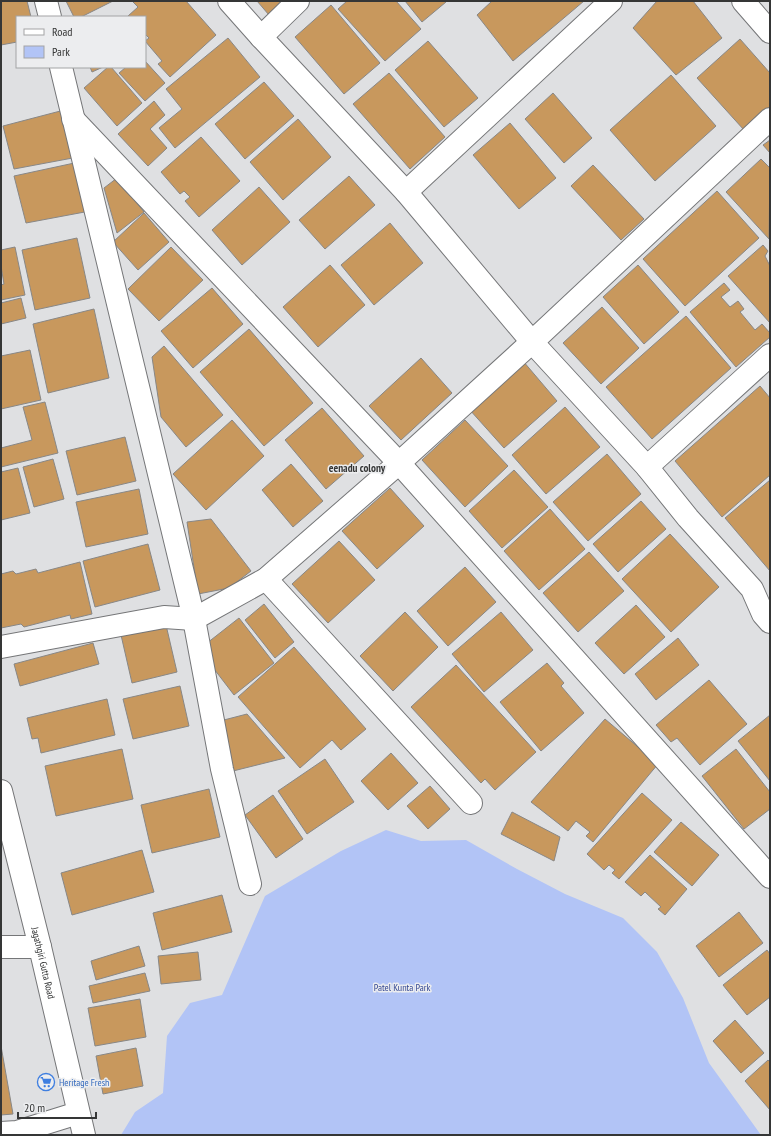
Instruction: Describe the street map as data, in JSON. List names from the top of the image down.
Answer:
{
  "streets": {
    "street": ["Jagathgiri Gutta Road"]
  },
  "districts": ["eenadu colony"],
  "parks": ["Patel Kunta Park"],
  "places": {
    "supermarket": ["Heritage Fresh"]
  },
  "legend": ["Road", "Park"],
  "scale_bar": "20 m"
}
